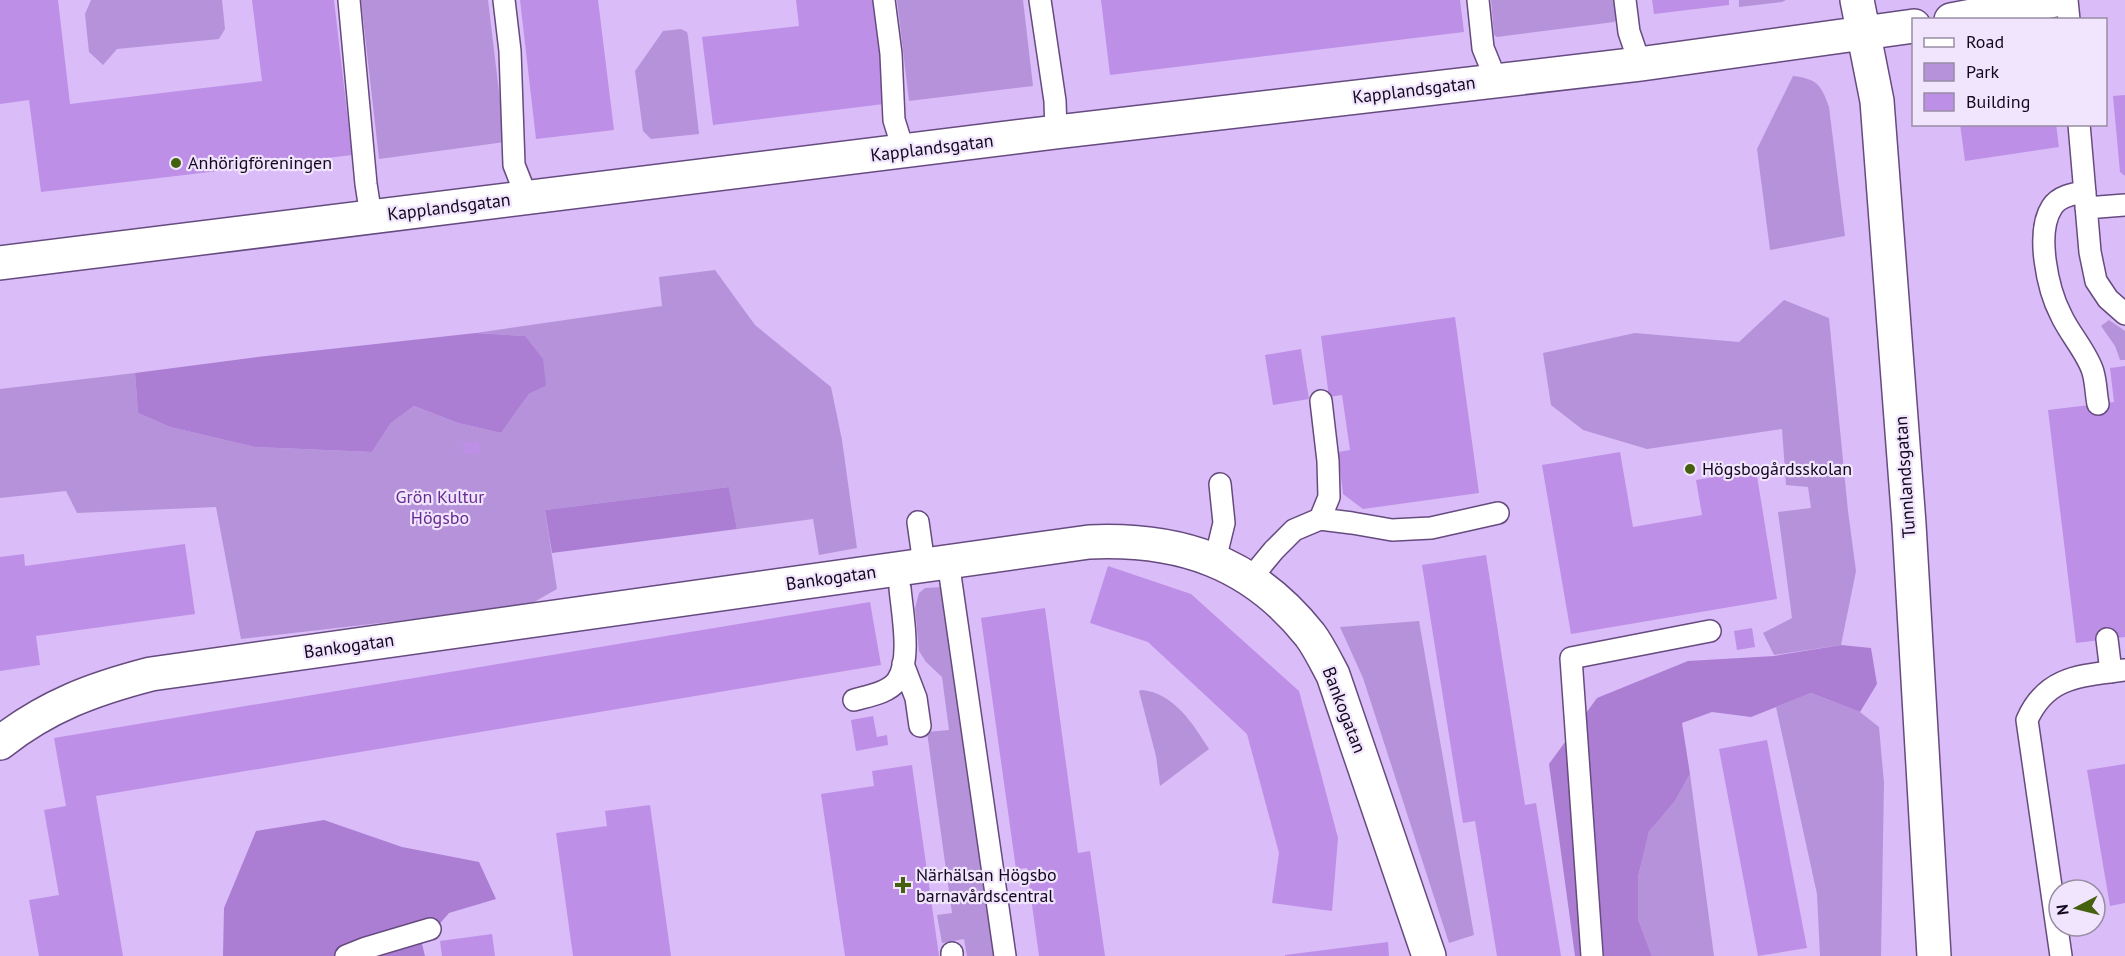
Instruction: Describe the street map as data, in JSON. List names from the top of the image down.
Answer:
{
  "streets": {
    "street": ["Kapplandsgatan", "Tunnlandsgatan", "Bankogatan"]
  },
  "crossings": [
    ["Kapplandsgatan", "Tunnlandsgatan"]
  ],
  "parks": ["Grön Kultur Högsbo"],
  "places": {
    "other": ["Anhörigföreningen", "Högsbogårdsskolan"],
    "health": ["Närhälsan Högsbo barnavårdscentral"]
  },
  "legend": ["Road", "Park", "Building"],
  "north": "left"
}
